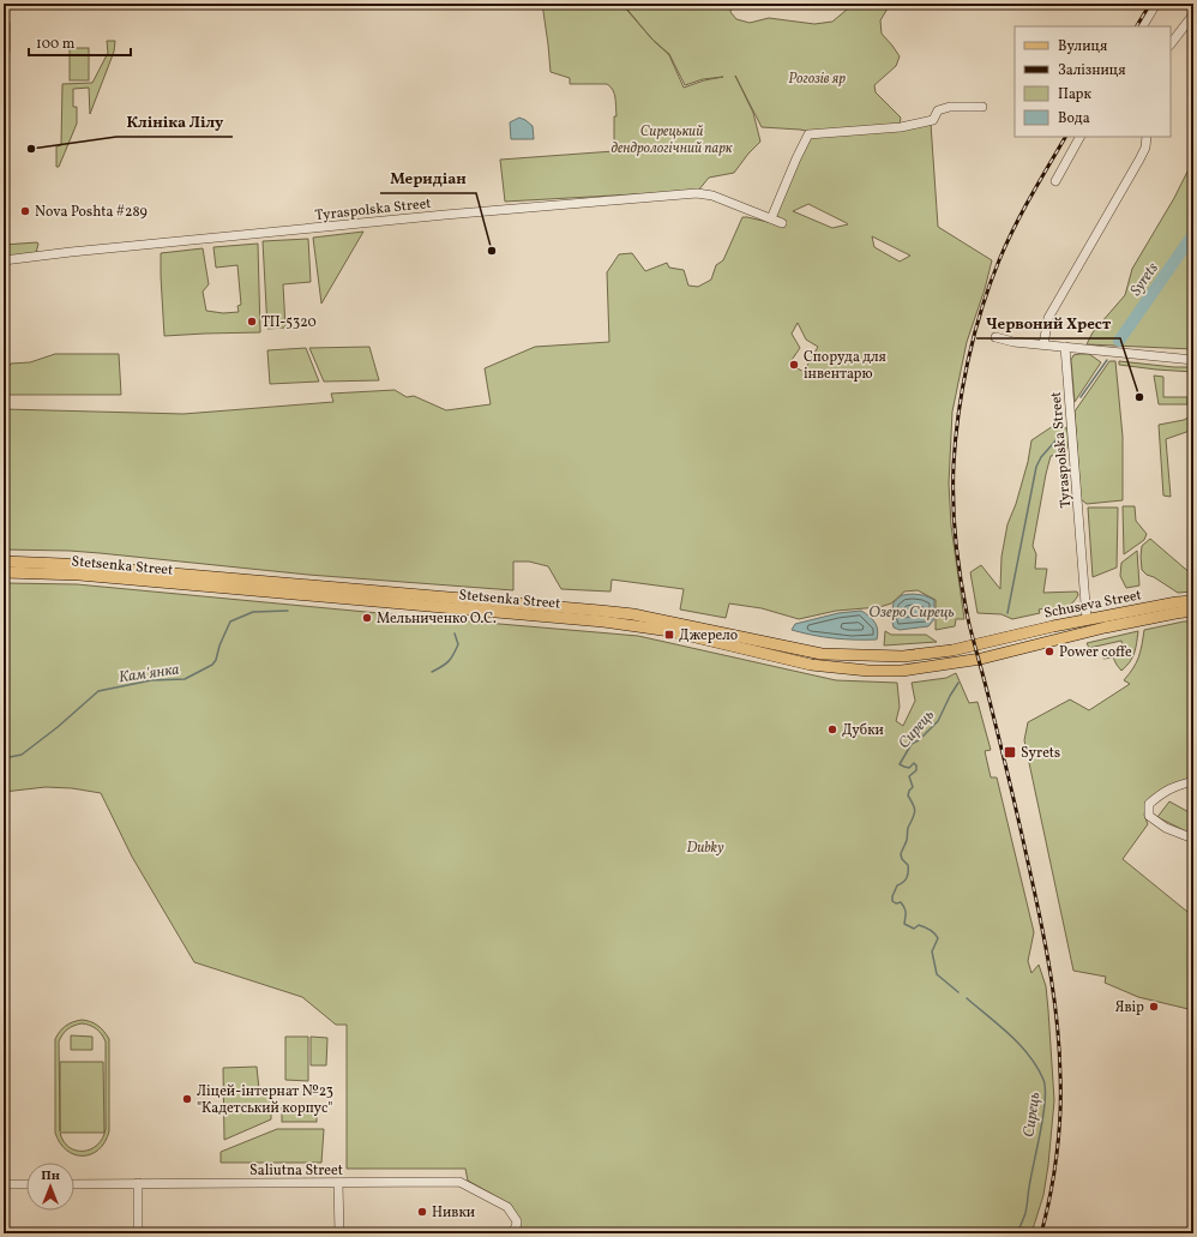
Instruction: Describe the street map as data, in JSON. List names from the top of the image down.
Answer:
{
  "streets": {
    "main road": ["Stetsenka Street", "Schuseva Street"],
    "street": ["Tyraspolska Street", "Saliutna Street"]
  },
  "crossings": [
    ["Tyraspolska Street", "Schuseva Street"],
    ["Stetsenka Street", "Schuseva Street"]
  ],
  "water": [
    "Syrets",
    "Озеро Сирець",
    "Кам'янка",
    "Сирець"
  ],
  "parks": ["Рогозів яр", "Сирецький дендрологічний парк", "Dubky"],
  "places": {
    "other": [
      "Клініка Лілу",
      "Nova Poshta #289",
      "Меридіан",
      "ТП-5320",
      "Споруда для інвентарю",
      "Червоний Хрест",
      "Мельниченко О.С.",
      "Power coffe",
      "Дубки",
      "Явір",
      "Ліцей-інтернат №23 \"Кадетський корпус\"",
      "Нивки"
    ],
    "transit": ["Джерело", "Syrets"]
  },
  "legend": [
    "Вулиця",
    "Залізниця",
    "Парк",
    "Вода"
  ],
  "scale_bar": "100 m",
  "north": "top"
}
